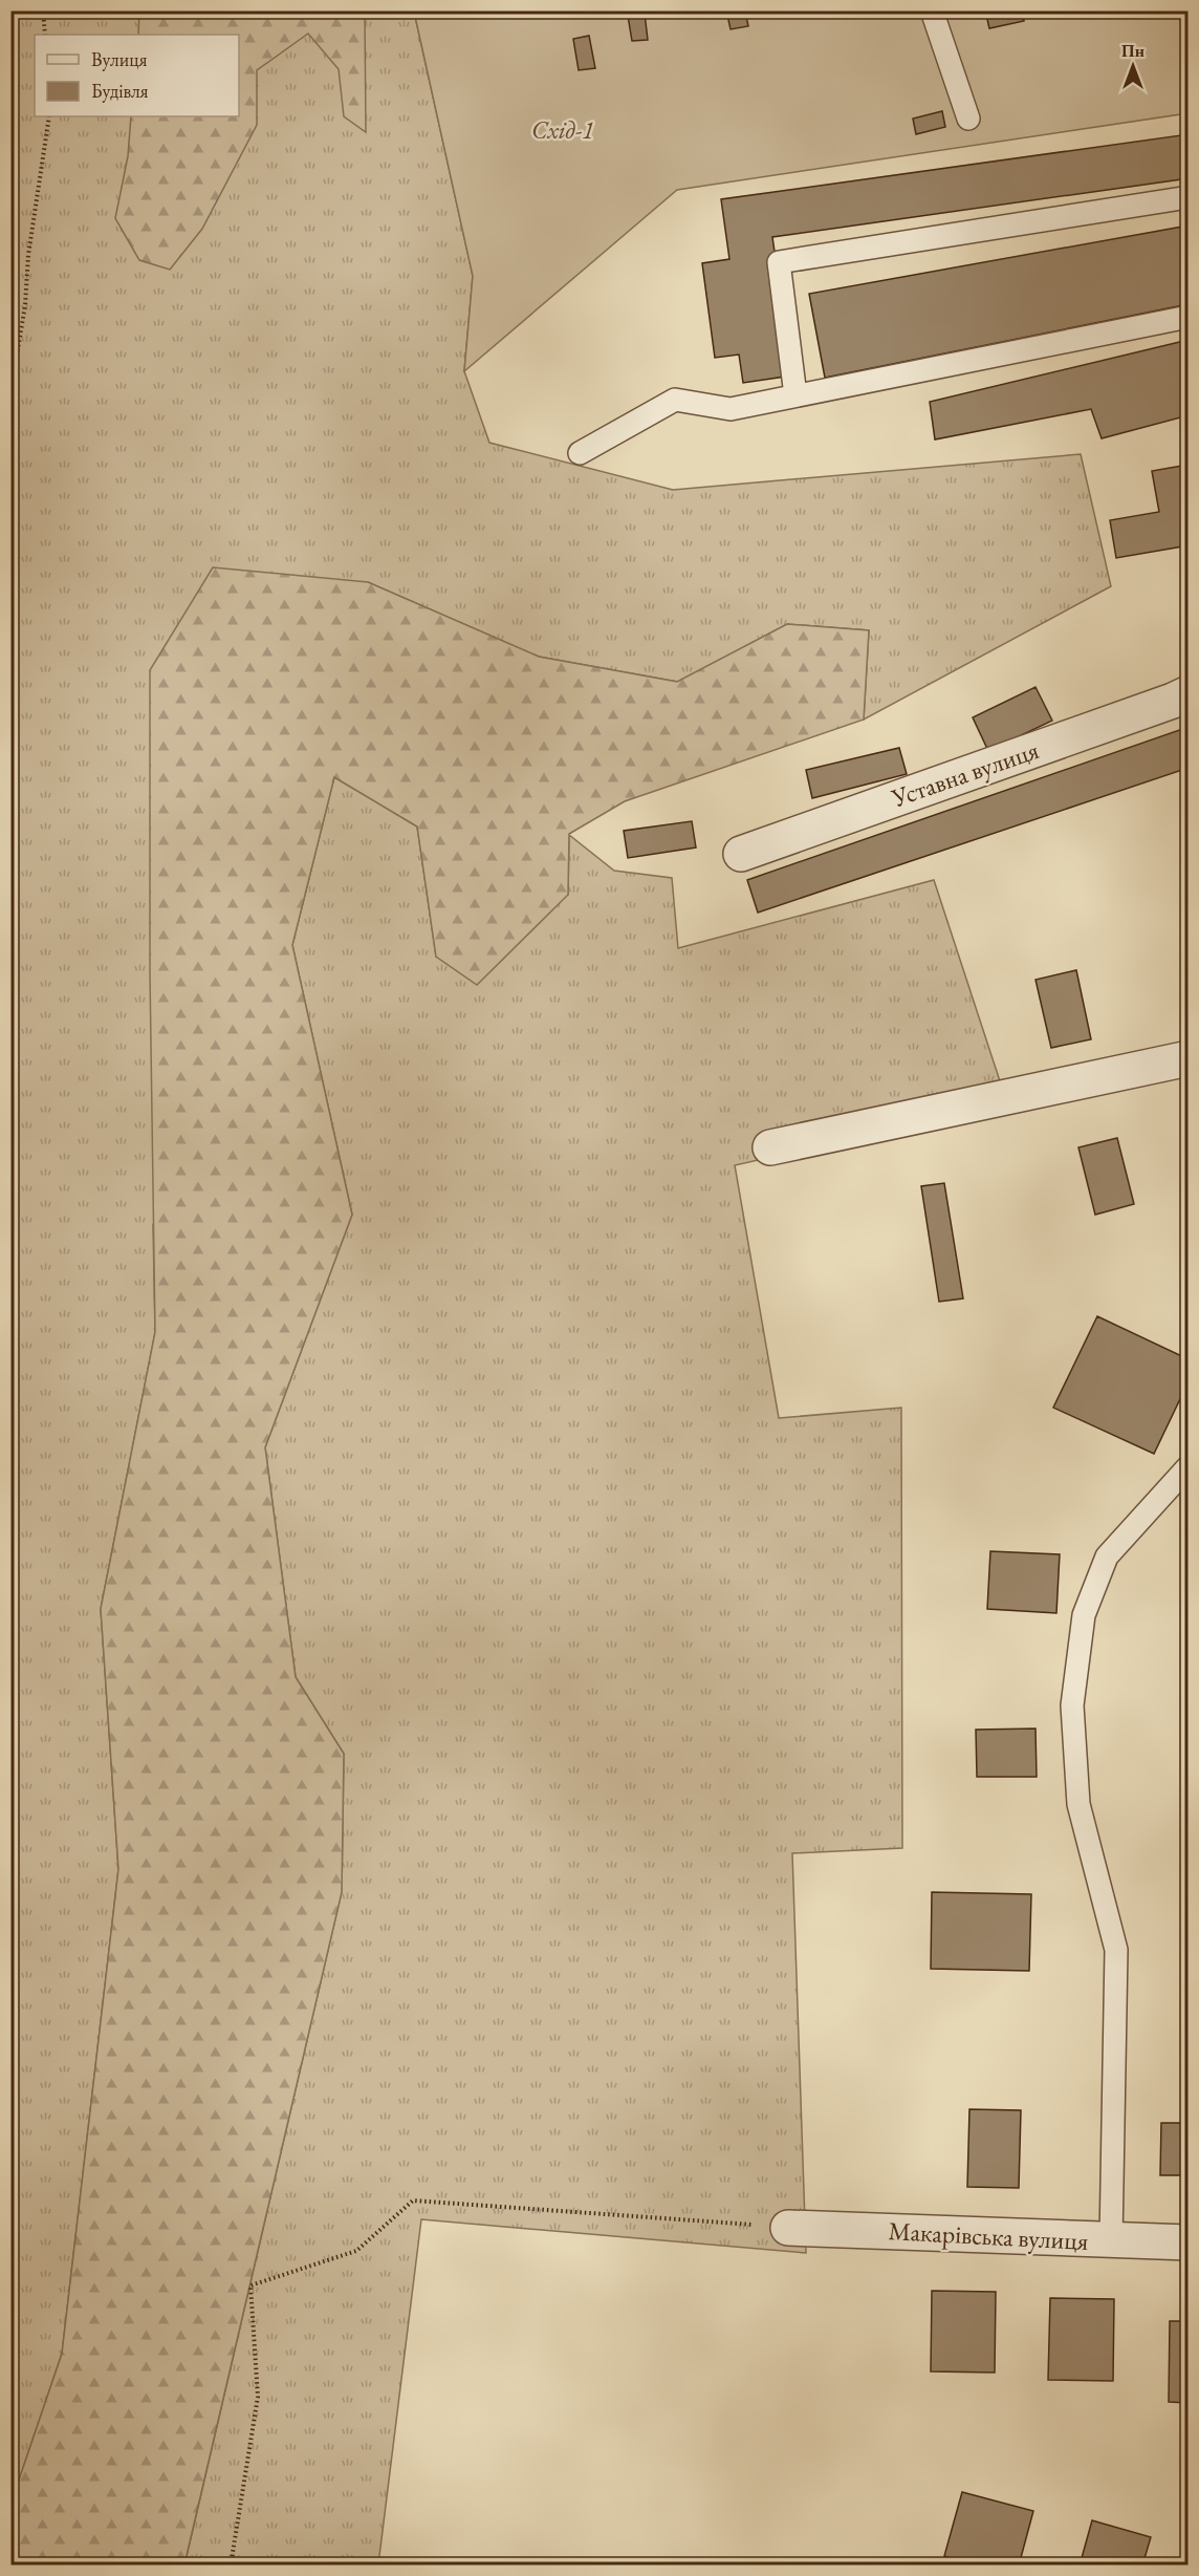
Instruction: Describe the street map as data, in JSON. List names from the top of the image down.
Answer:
{
  "streets": {
    "street": ["Уставна вулиця", "Макарівська вулиця"]
  },
  "parks": ["Схід-1"],
  "legend": ["Вулиця", "Будівля"],
  "north": "top"
}
